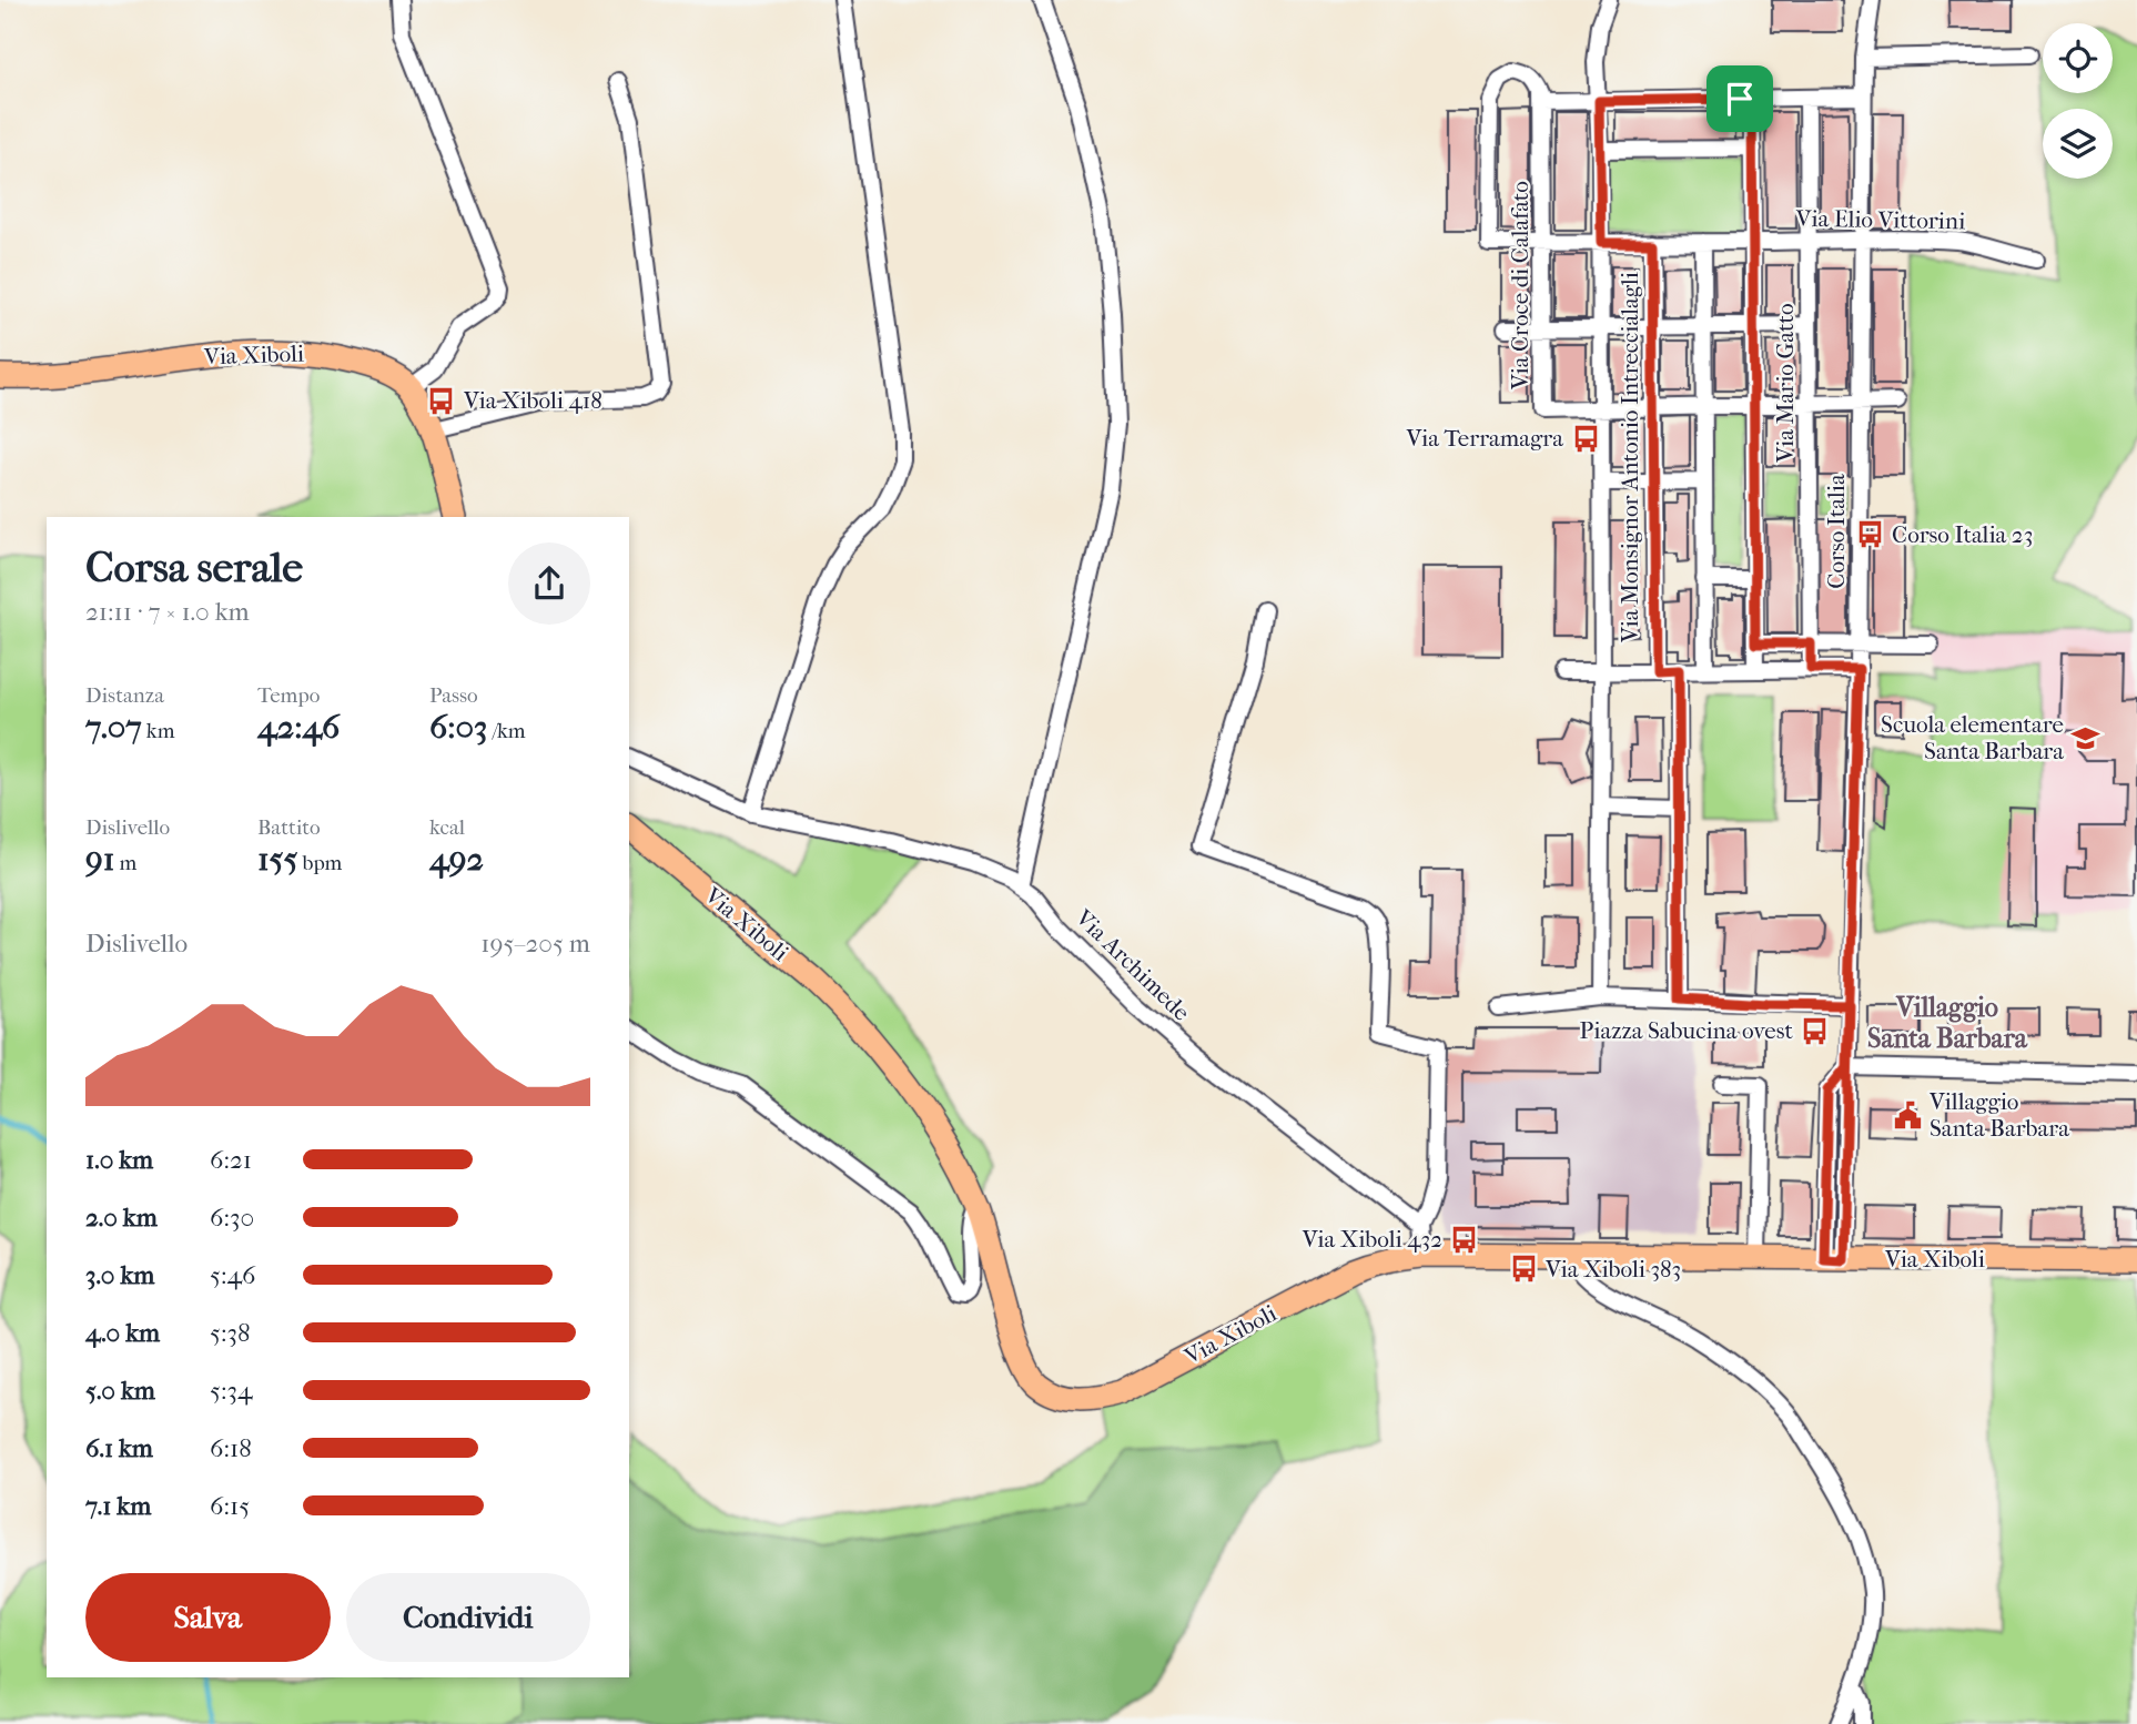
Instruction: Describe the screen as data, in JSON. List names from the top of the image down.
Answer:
{
  "streets": {
    "main road": ["Via Xiboli"],
    "street": [
      "Via Elio Vittorini",
      "Via Croce di Calafato",
      "Via Mario Gatto",
      "Via Monsignor Antonio Intreccialagli",
      "Corso Italia",
      "Via Archimede"
    ]
  },
  "crossings": [
    ["Via Elio Vittorini", "Via Croce di Calafato"],
    ["Via Elio Vittorini", "Via Mario Gatto"],
    ["Via Elio Vittorini", "Via Monsignor Antonio Intreccialagli"],
    ["Via Elio Vittorini", "Corso Italia"],
    ["Via Xiboli", "Corso Italia"]
  ],
  "districts": ["Villaggio Santa Barbara"],
  "places": {
    "bus stop": [
      "Via Xiboli 418",
      "Via Terramagra",
      "Corso Italia 23",
      "Piazza Sabucina ovest",
      "Via Xiboli 432",
      "Via Xiboli 383"
    ],
    "school or university": ["Scuola elementare Santa Barbara"],
    "public building": ["Villaggio Santa Barbara"]
  },
  "page": {
    "heading": ["Corsa serale", "21:11 · 7 × 1.0 km"],
    "stats": [
      ["Distanza", "7.07 km"],
      ["Tempo", "42:46"],
      ["Passo", "6:03 /km"],
      ["Dislivello", "91 m"],
      ["Battito", "155 bpm"],
      ["kcal", "492"]
    ],
    "chart": ["Dislivello", "195–205 m"],
    "list": [
      {
        "name": "1.0 km",
        "note": "6:21"
      },
      {
        "name": "2.0 km",
        "note": "6:30"
      },
      {
        "name": "3.0 km",
        "note": "5:46"
      },
      {
        "name": "4.0 km",
        "note": "5:38"
      },
      {
        "name": "5.0 km",
        "note": "5:34"
      },
      {
        "name": "6.1 km",
        "note": "6:18"
      },
      {
        "name": "7.1 km",
        "note": "6:15"
      }
    ],
    "buttons": ["Salva", "Condividi"]
  }
}
